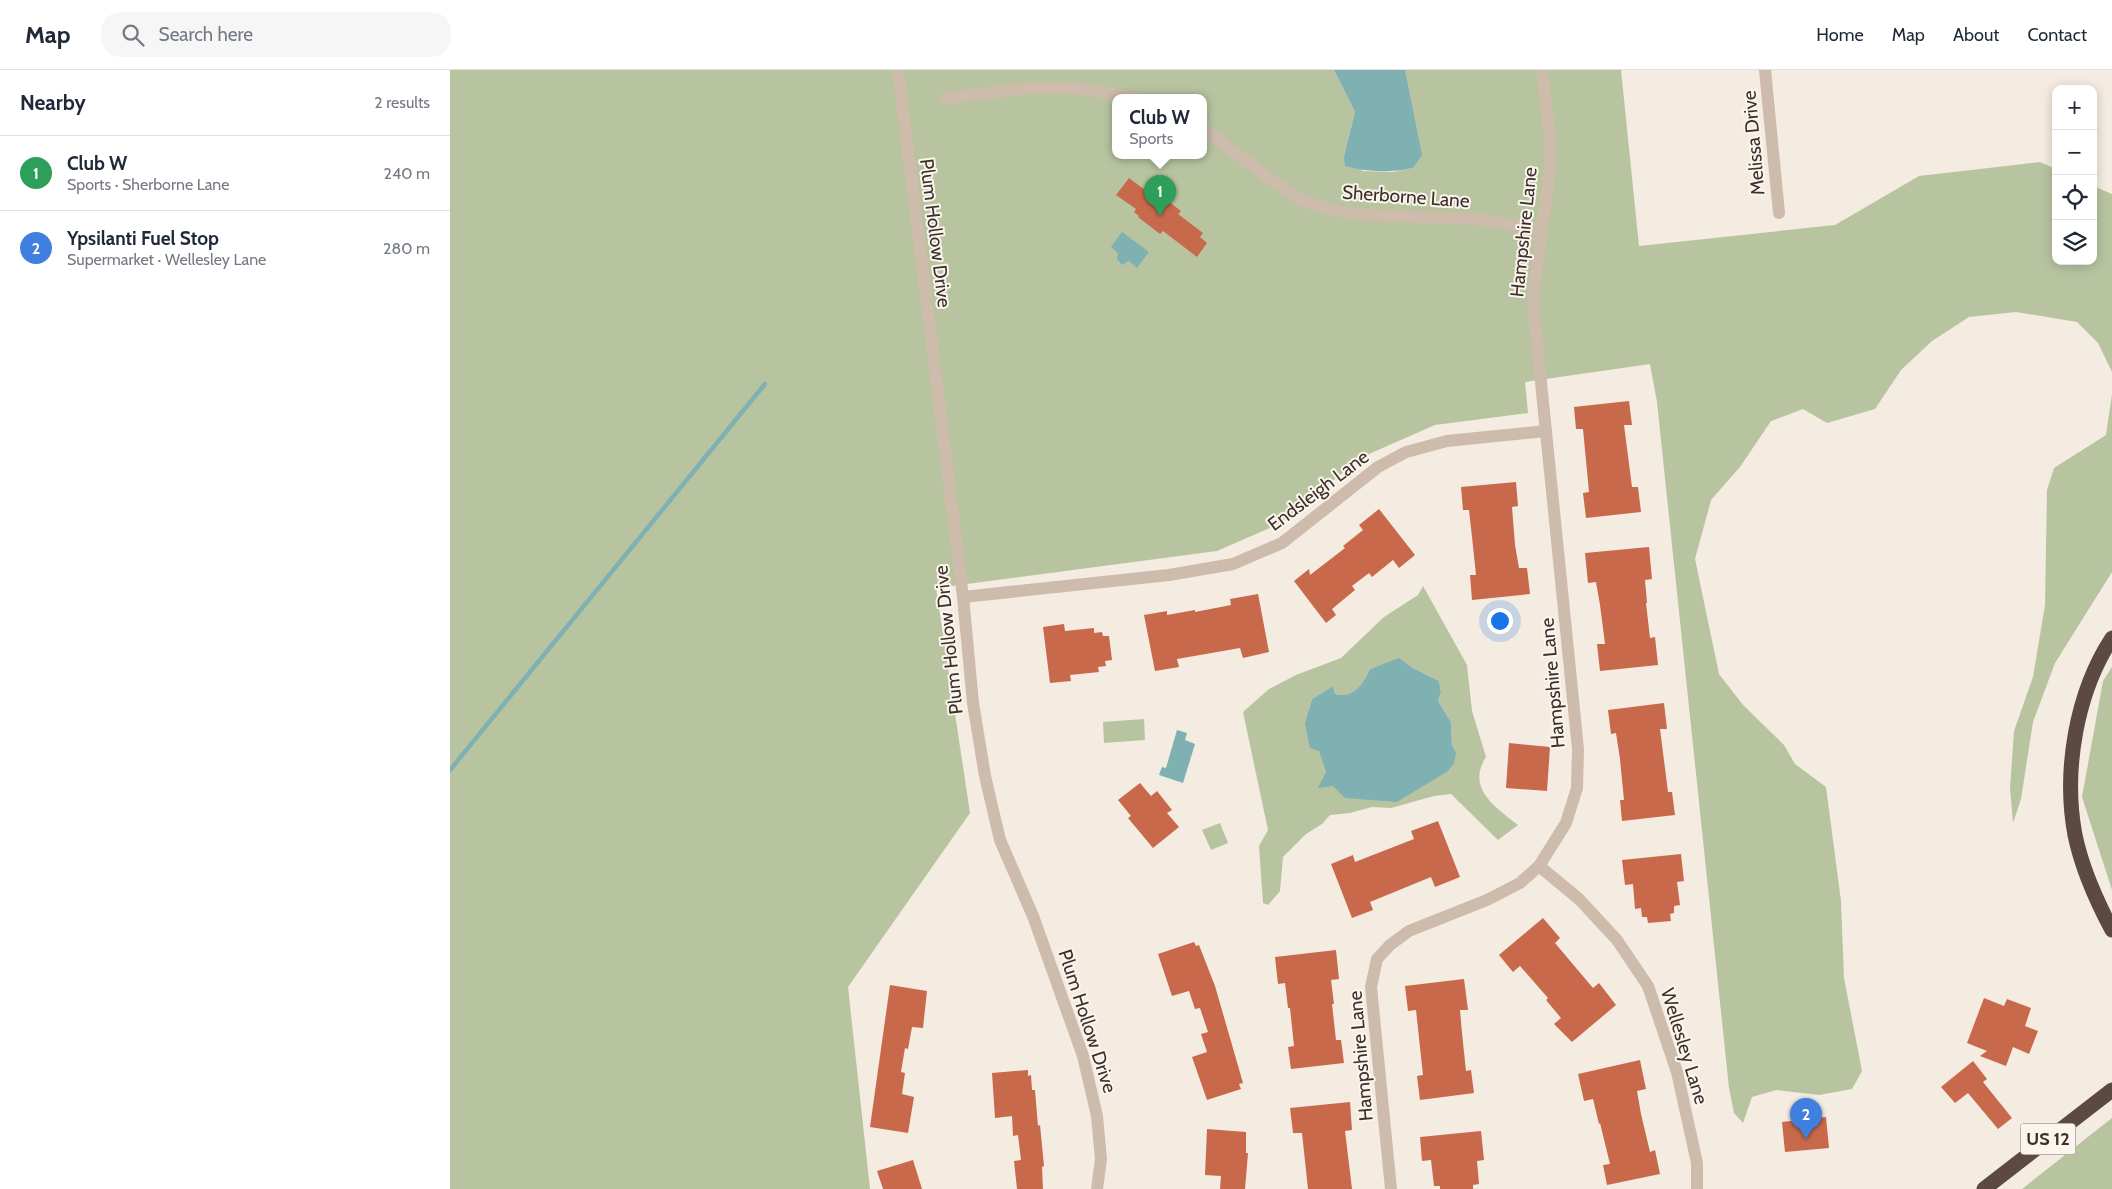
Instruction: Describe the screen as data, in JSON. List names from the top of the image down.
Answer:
{
  "streets": {
    "highway": ["US 12"],
    "street": [
      "Melissa Drive",
      "Sherborne Lane",
      "Hampshire Lane",
      "Plum Hollow Drive",
      "Endsleigh Lane",
      "Wellesley Lane"
    ]
  },
  "crossings": [
    ["Sherborne Lane", "Hampshire Lane"],
    ["Hampshire Lane", "Endsleigh Lane"],
    ["Hampshire Lane", "Wellesley Lane"],
    ["Plum Hollow Drive", "Endsleigh Lane"]
  ],
  "page": {
    "header": "Map",
    "search": "Search here",
    "nav": [
      "Home",
      "Map",
      "About",
      "Contact"
    ],
    "heading": ["Nearby", "2 results"],
    "map_buttons": ["+", "−"],
    "popup": ["Club W", "Sports"],
    "list": [
      {
        "mark": "1",
        "name": "Club W",
        "note": "Sports · Sherborne Lane",
        "value": "240 m"
      },
      {
        "mark": "2",
        "name": "Ypsilanti Fuel Stop",
        "note": "Supermarket · Wellesley Lane",
        "value": "280 m"
      }
    ],
    "pins": ["1", "2"]
  }
}
